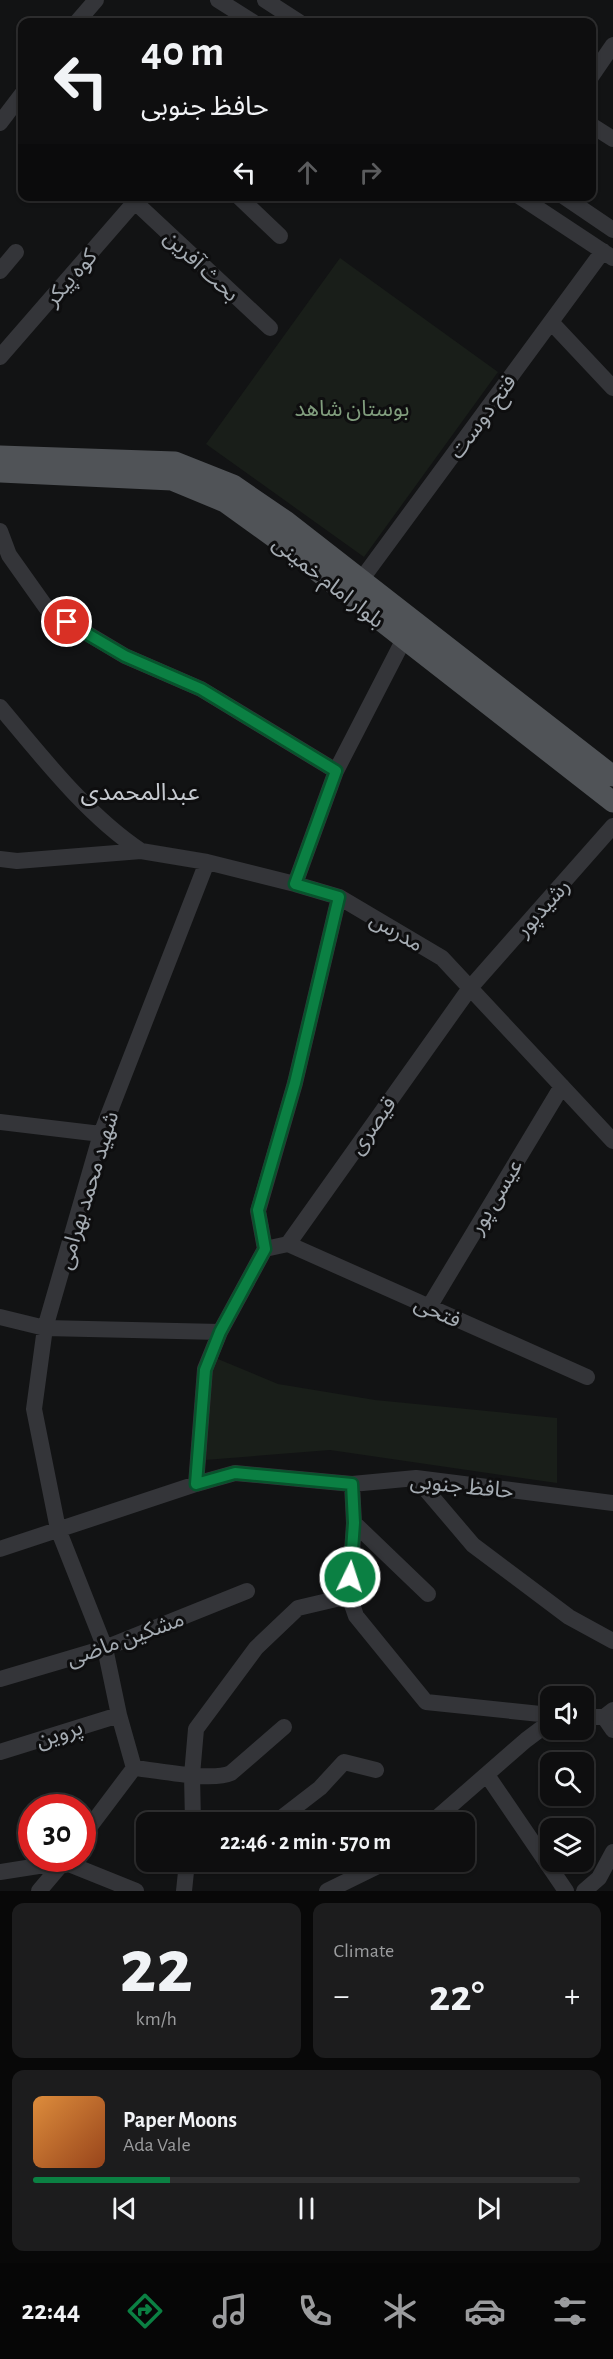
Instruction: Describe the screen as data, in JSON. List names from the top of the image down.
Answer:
{
  "streets": {
    "main road": ["بلوار امام خمینی"],
    "street": [
      "بحث آفرین",
      "کوه پیکر",
      "فتح دوست",
      "رشیدپور",
      "مدرس",
      "قیصری",
      "شهید محمد بهرامی",
      "عیسی پور",
      "فتحی",
      "حافظ جنوبی",
      "مشکین ماضی",
      "پروین"
    ]
  },
  "crossings": [
    ["فتح دوست", "بلوار امام خمینی"],
    ["رشیدپور", "مدرس"],
    ["رشیدپور", "قیصری"],
    ["مدرس", "قیصری"],
    ["مدرس", "شهید محمد بهرامی"],
    ["مدرس", "عیسی پور"],
    ["قیصری", "فتحی"],
    ["شهید محمد بهرامی", "حافظ جنوبی"],
    ["شهید محمد بهرامی", "مشکین ماضی"],
    ["شهید محمد بهرامی", "پروین"],
    ["عیسی پور", "فتحی"]
  ],
  "districts": ["عبدالمحمدی"],
  "parks": ["بوستان شاهد"],
  "page": {
    "turn": ["40 m", "حافظ جنوبی"],
    "limit": "30",
    "trip": "22:46 · 2 min · 570 m",
    "tile": [
      ["22", "km/h"],
      "Climate"
    ],
    "heat": ["−", "22°", "+"],
    "song": ["Paper Moons", "Ada Vale"],
    "tabs": "22:44"
  }
}
